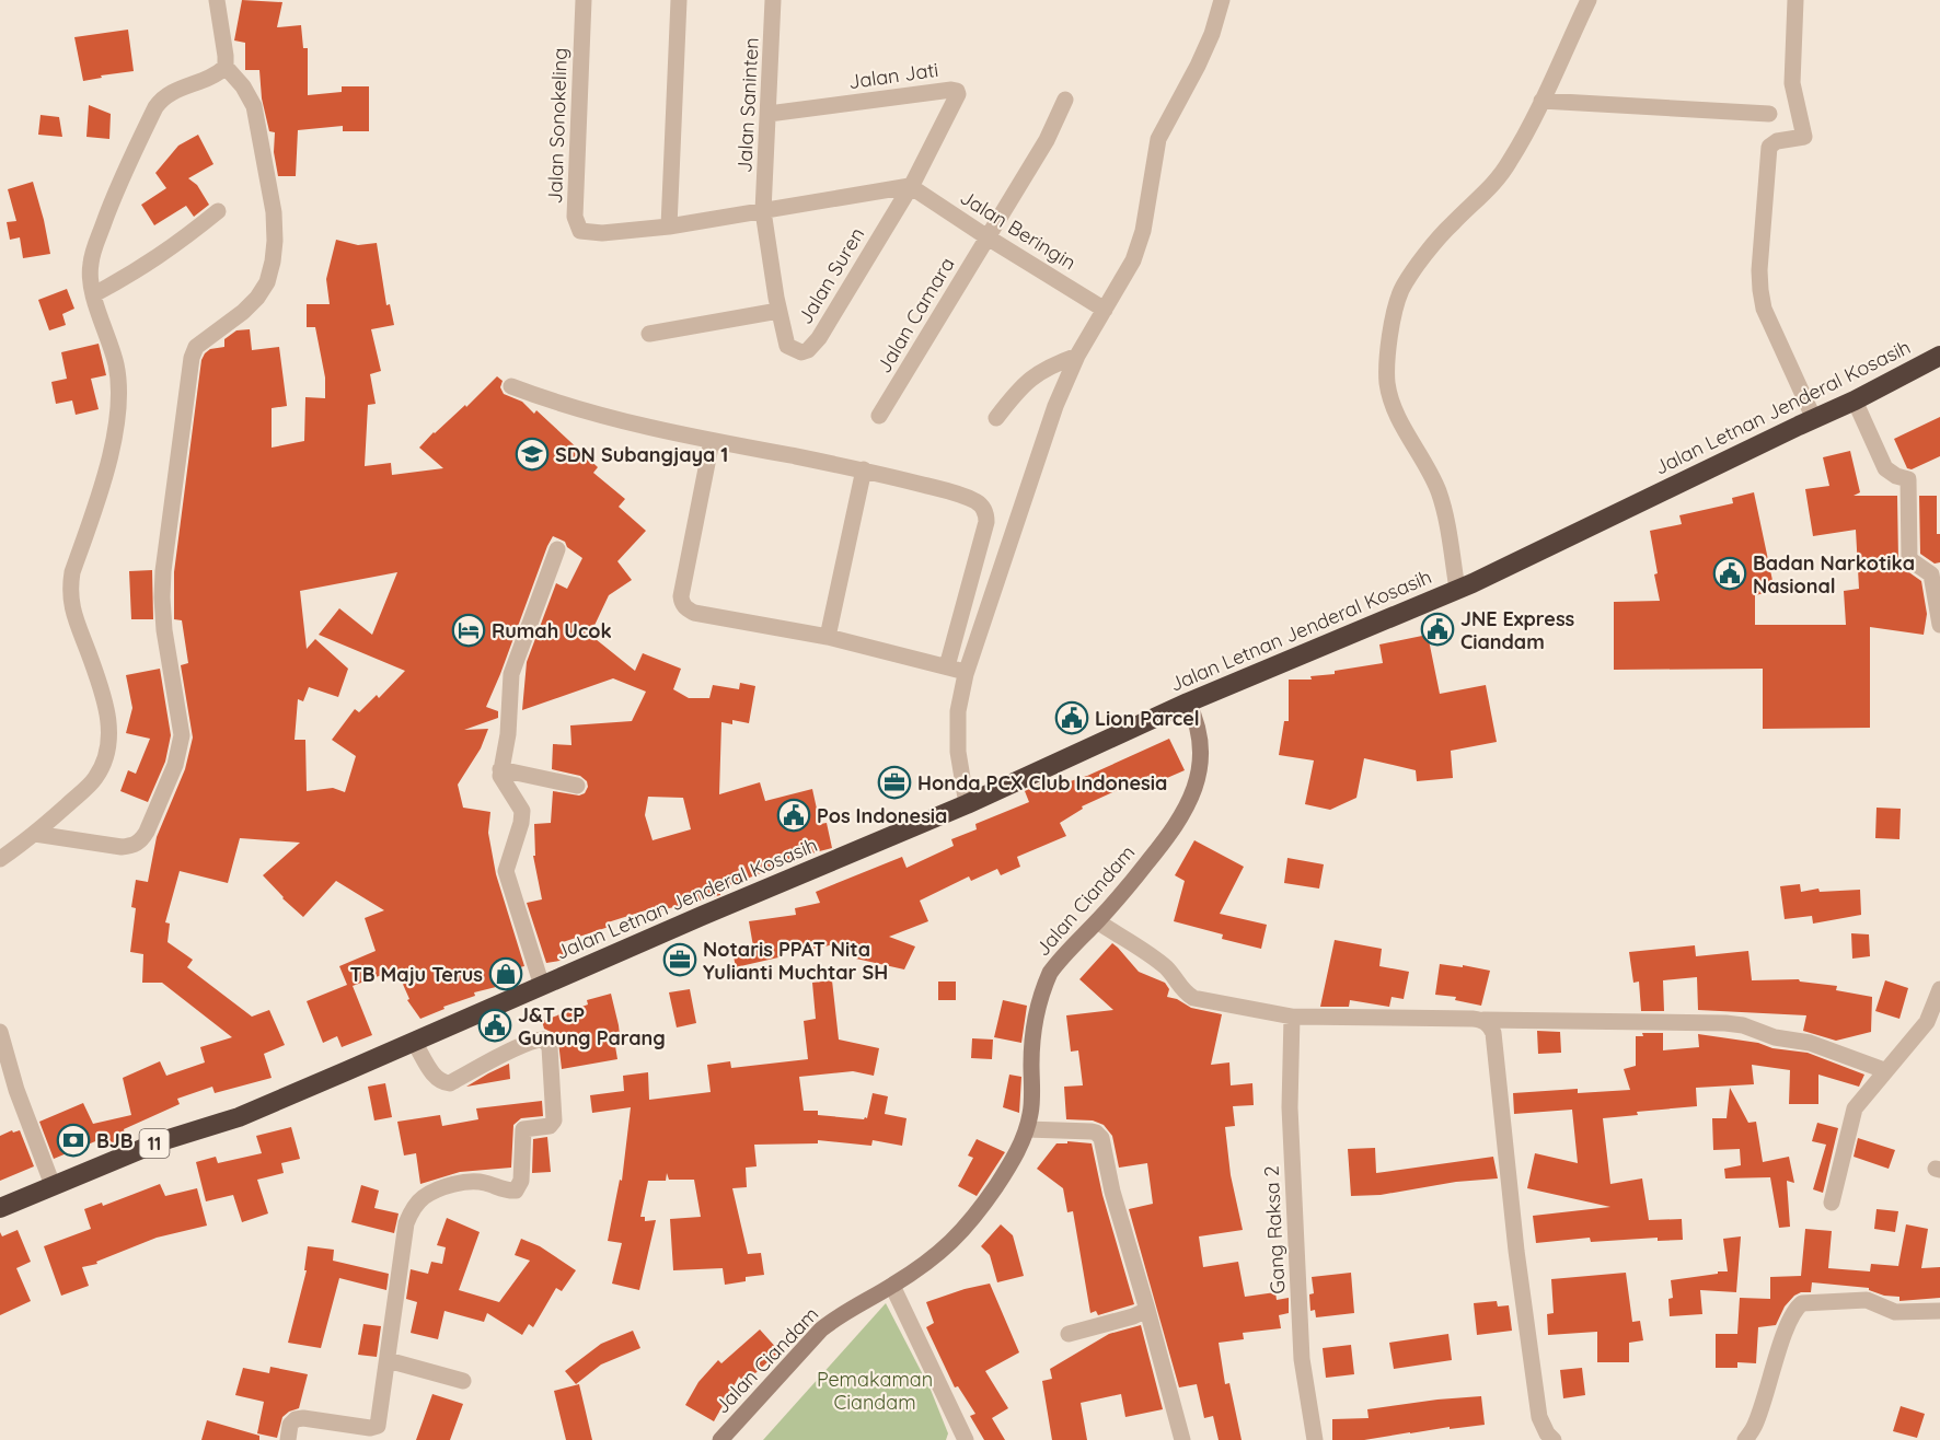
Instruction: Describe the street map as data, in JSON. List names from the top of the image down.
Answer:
{
  "streets": {
    "highway": ["Jalan Letnan Jenderal Kosasih", "11"],
    "street": [
      "Jalan Jati",
      "Jalan Saninten",
      "Jalan Sonokeling",
      "Jalan Beringin",
      "Jalan Suren",
      "Jalan Camara",
      "Jalan Ciandam",
      "Gang Raksa 2"
    ]
  },
  "crossings": [
    ["Jalan Jati", "Jalan Saninten"],
    ["Jalan Jati", "Jalan Beringin"],
    ["Jalan Jati", "Jalan Suren"],
    ["Jalan Saninten", "Jalan Suren"],
    ["Jalan Beringin", "Jalan Suren"],
    ["Jalan Beringin", "Jalan Camara"],
    ["Jalan Letnan Jenderal Kosasih", "Jalan Ciandam"],
    ["Jalan Letnan Jenderal Kosasih", "11"]
  ],
  "parks": ["Pemakaman Ciandam"],
  "places": {
    "school or university": ["SDN Subangjaya 1"],
    "public building": [
      "Badan Narkotika Nasional",
      "JNE Express Ciandam",
      "Lion Parcel",
      "Pos Indonesia",
      "J&T CP Gunung Parang"
    ],
    "hotel": ["Rumah Ucok"],
    "office": ["Honda PCX Club Indonesia", "Notaris PPAT Nita Yulianti Muchtar SH"],
    "shop": ["TB Maju Terus"],
    "bank": ["BJB"]
  }
}
